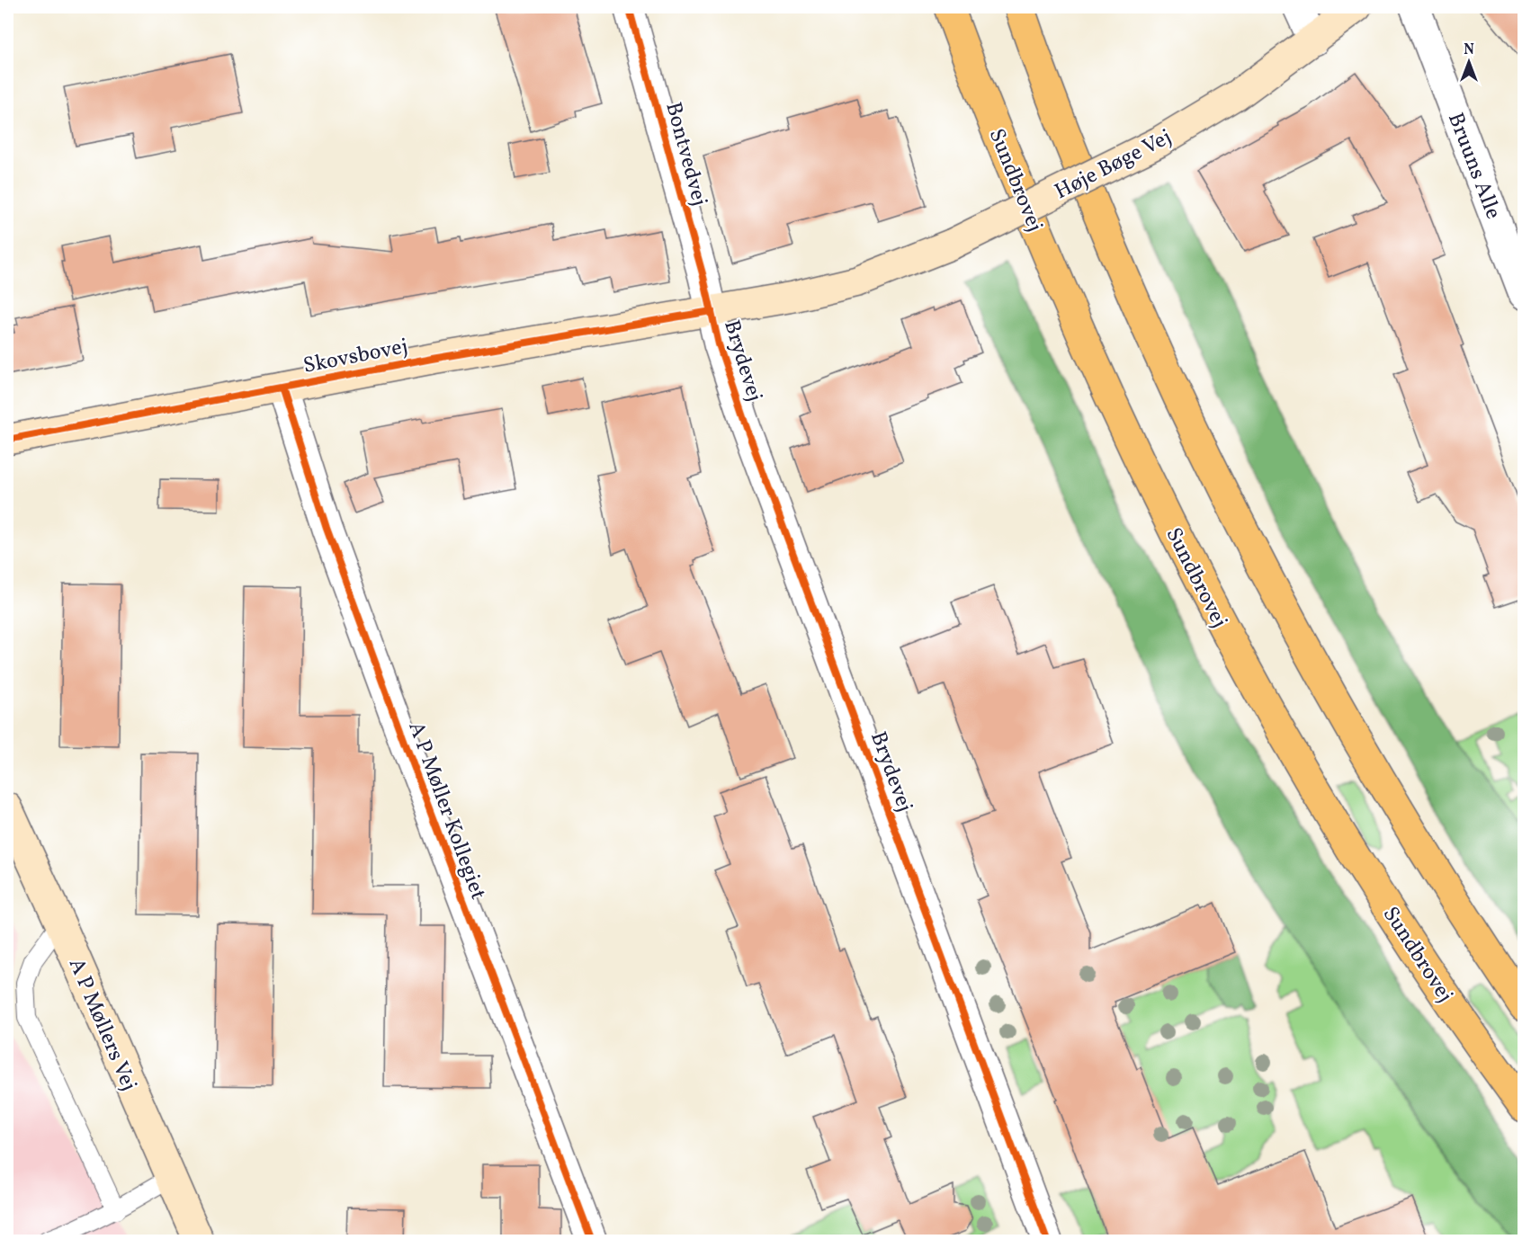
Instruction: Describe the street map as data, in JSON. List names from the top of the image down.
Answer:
{
  "streets": {
    "main road": ["Sundbrovej"],
    "street": [
      "Bontvedvej",
      "Høje Bøge Vej",
      "Bruuns Alle",
      "Skovsbovej",
      "Brydevej",
      "A P Møller Kollegiet",
      "A P Møllers Vej"
    ]
  },
  "crossings": [
    ["Bontvedvej", "Høje Bøge Vej"],
    ["Bontvedvej", "Skovsbovej"],
    ["Bontvedvej", "Brydevej"],
    ["Høje Bøge Vej", "Skovsbovej"],
    ["Høje Bøge Vej", "Brydevej"],
    ["Skovsbovej", "Brydevej"],
    ["Skovsbovej", "A P Møller Kollegiet"]
  ],
  "north": "top"
}
